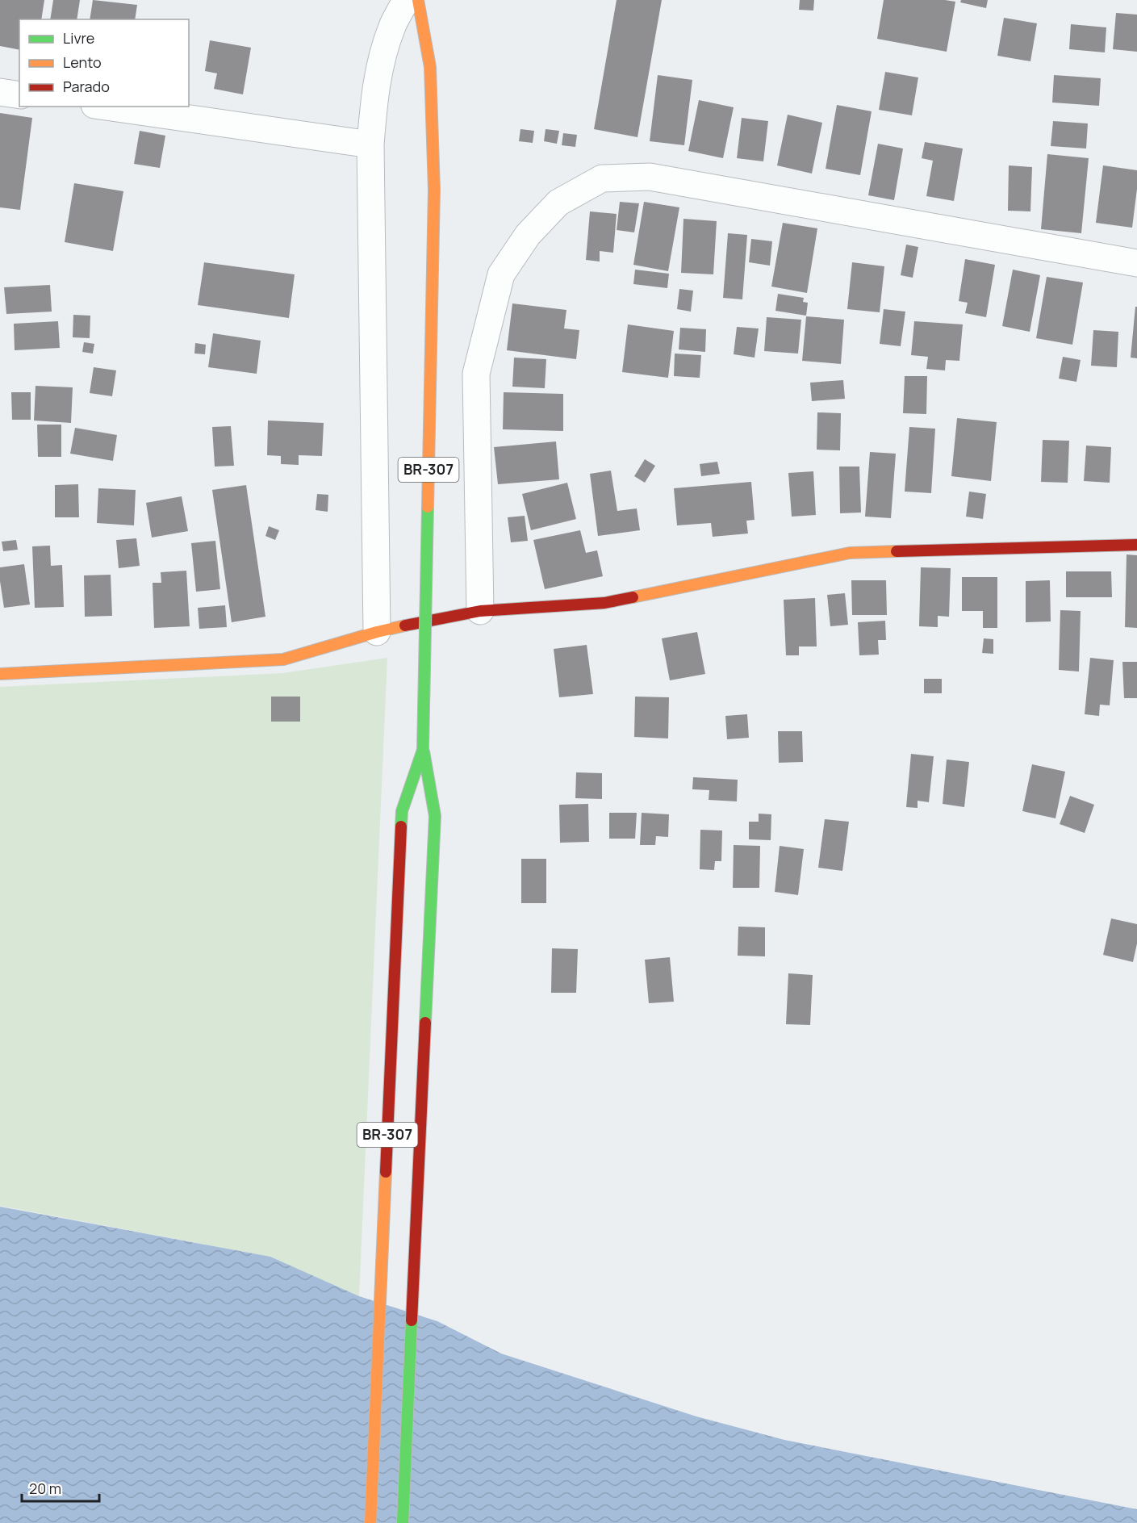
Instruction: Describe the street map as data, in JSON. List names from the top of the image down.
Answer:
{
  "streets": {
    "main road": ["BR-307"]
  },
  "legend": ["Livre", "Lento", "Parado"],
  "scale_bar": "20 m"
}
